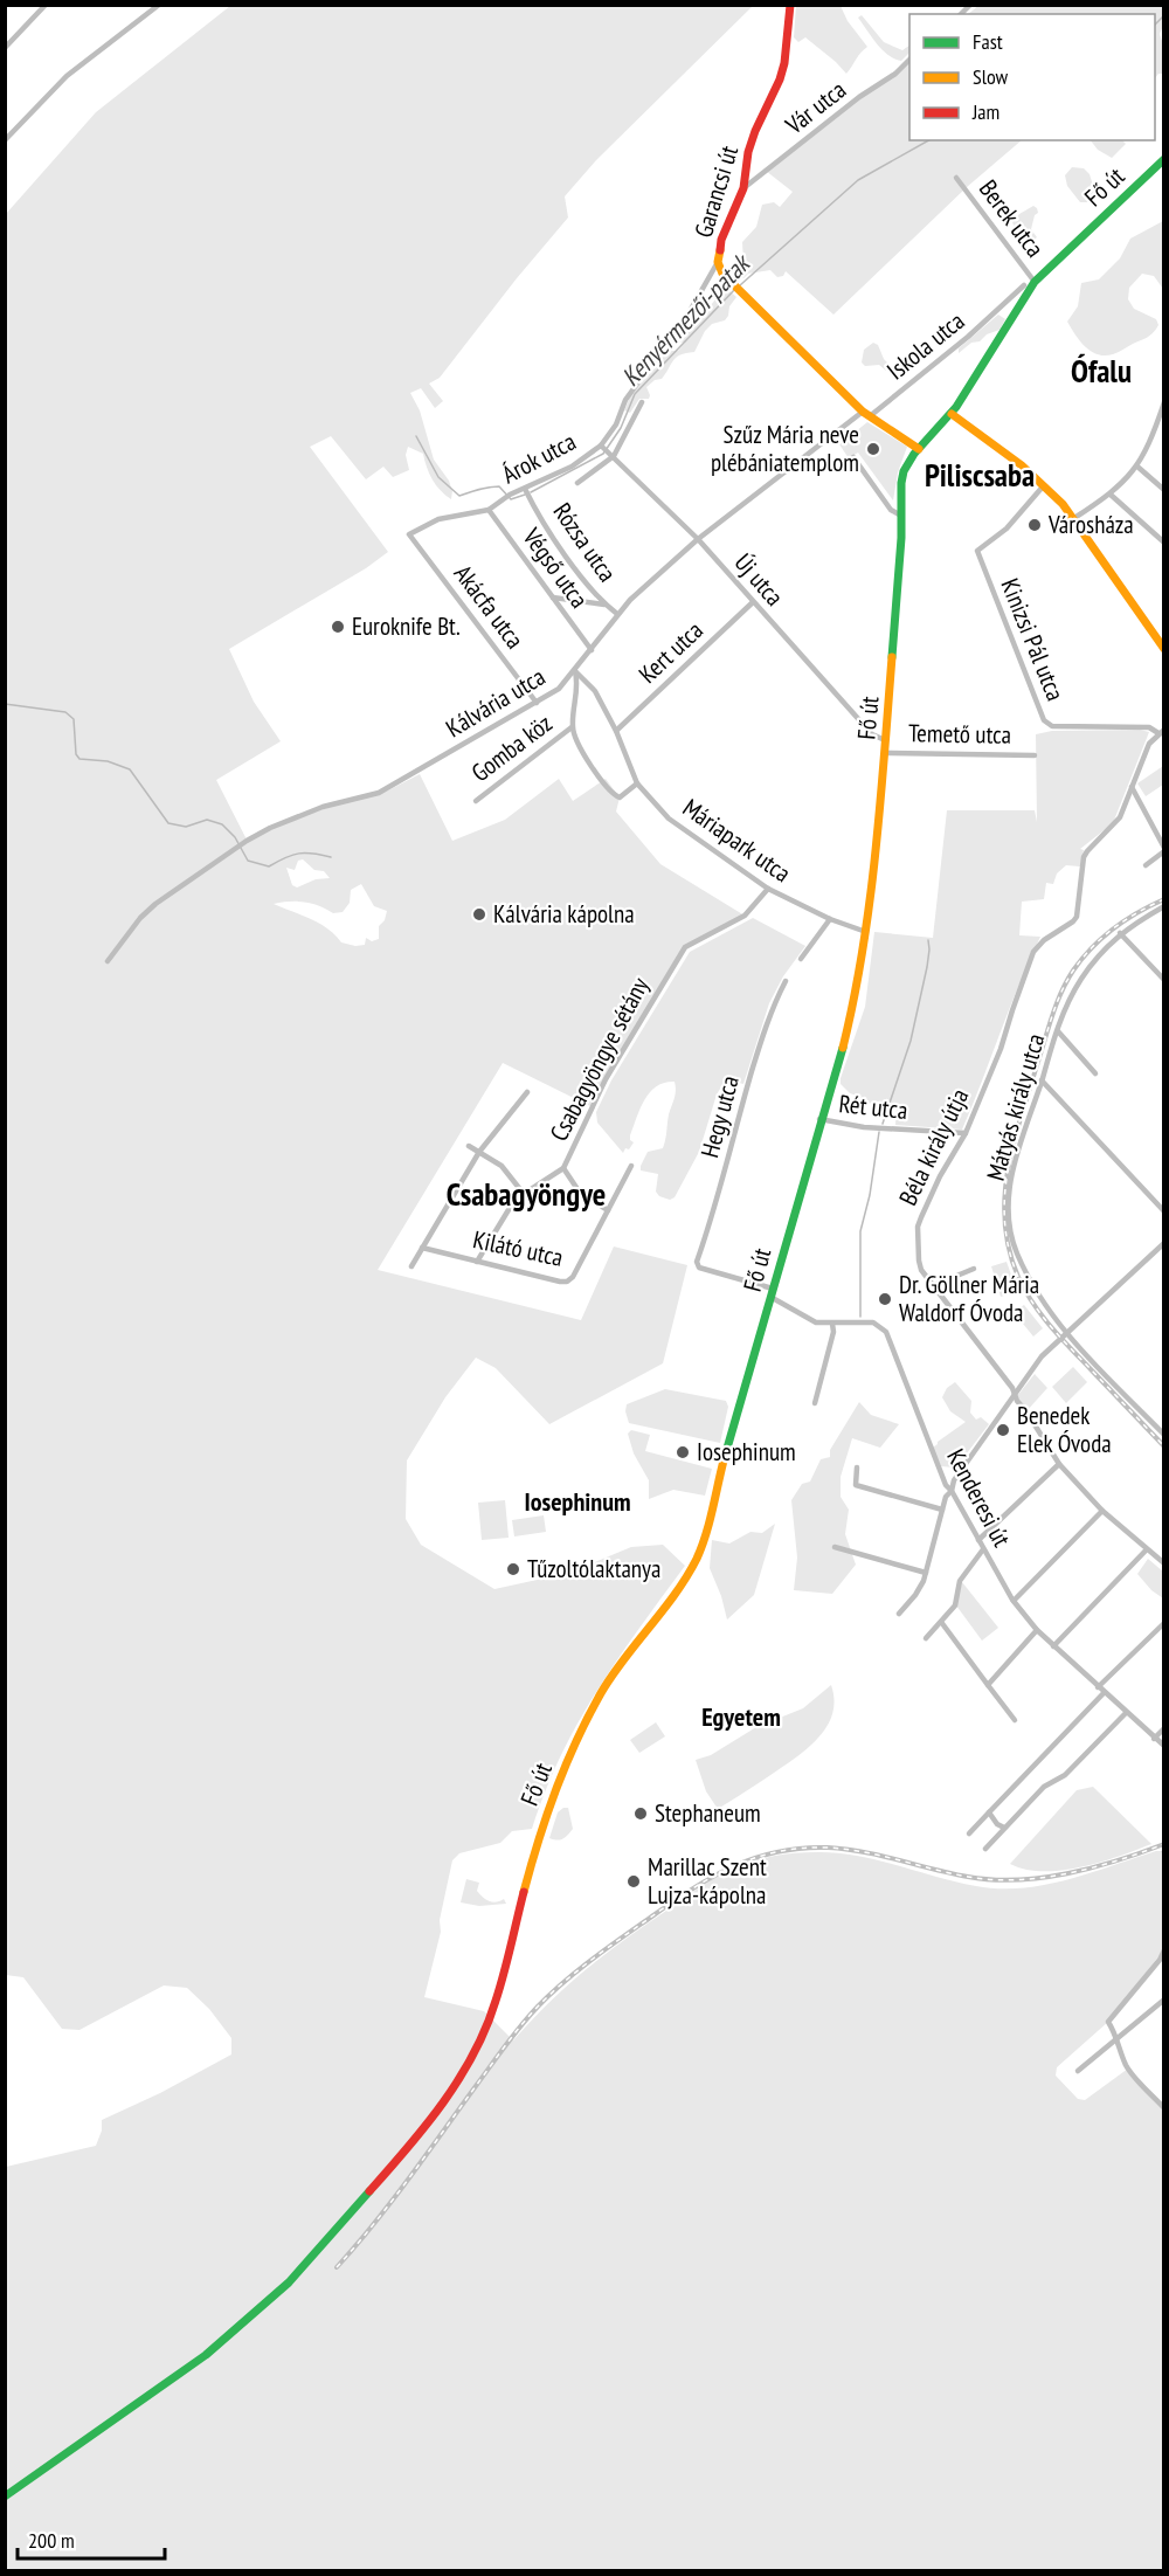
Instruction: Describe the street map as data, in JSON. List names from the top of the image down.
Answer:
{
  "streets": {
    "main road": ["Fő út", "Garancsi út"],
    "street": [
      "Vár utca",
      "Berek utca",
      "Iskola utca",
      "Árok utca",
      "Rózsa utca",
      "Végső utca",
      "Új utca",
      "Akácfa utca",
      "Kinizsi Pál utca",
      "Kert utca",
      "Kálvária utca",
      "Temető utca",
      "Gomba köz",
      "Máriapark utca",
      "Csabagyöngye sétány",
      "Rét utca",
      "Mátyás király utca",
      "Hegy utca",
      "Béla király útja",
      "Kilátó utca",
      "Kenderesi út"
    ]
  },
  "crossings": [
    ["Vár utca", "Garancsi út"],
    ["Fő út", "Garancsi út"],
    ["Fő út", "Berek utca"],
    ["Fő út", "Új utca"],
    ["Fő út", "Temető utca"],
    ["Fő út", "Máriapark utca"],
    ["Fő út", "Rét utca"],
    ["Fő út", "Kenderesi út"],
    ["Garancsi út", "Iskola utca"],
    ["Garancsi út", "Árok utca"],
    ["Garancsi út", "Kálvária utca"],
    ["Iskola utca", "Kálvária utca"],
    ["Árok utca", "Rózsa utca"],
    ["Árok utca", "Végső utca"],
    ["Árok utca", "Új utca"],
    ["Árok utca", "Akácfa utca"],
    ["Rózsa utca", "Kálvária utca"],
    ["Végső utca", "Kálvária utca"],
    ["Új utca", "Kert utca"],
    ["Új utca", "Kálvária utca"],
    ["Akácfa utca", "Kálvária utca"],
    ["Kinizsi Pál utca", "Béla király útja"],
    ["Kert utca", "Máriapark utca"],
    ["Kálvária utca", "Máriapark utca"],
    ["Máriapark utca", "Csabagyöngye sétány"],
    ["Csabagyöngye sétány", "Kilátó utca"],
    ["Rét utca", "Béla király útja"],
    ["Hegy utca", "Kenderesi út"]
  ],
  "districts": [
    "Ófalu",
    "Piliscsaba",
    "Csabagyöngye",
    "Iosephinum",
    "Egyetem"
  ],
  "water": ["Kenyérmezői-patak"],
  "places": [
    "Szűz Mária neve plébániatemplom",
    "Városháza",
    "Euroknife Bt.",
    "Kálvária kápolna",
    "Dr. Göllner Mária Waldorf Óvoda",
    "Benedek Elek Óvoda",
    "Iosephinum",
    "Tűzoltólaktanya",
    "Stephaneum",
    "Marillac Szent Lujza-kápolna"
  ],
  "legend": ["Fast", "Slow", "Jam"],
  "scale_bar": "200 m"
}
